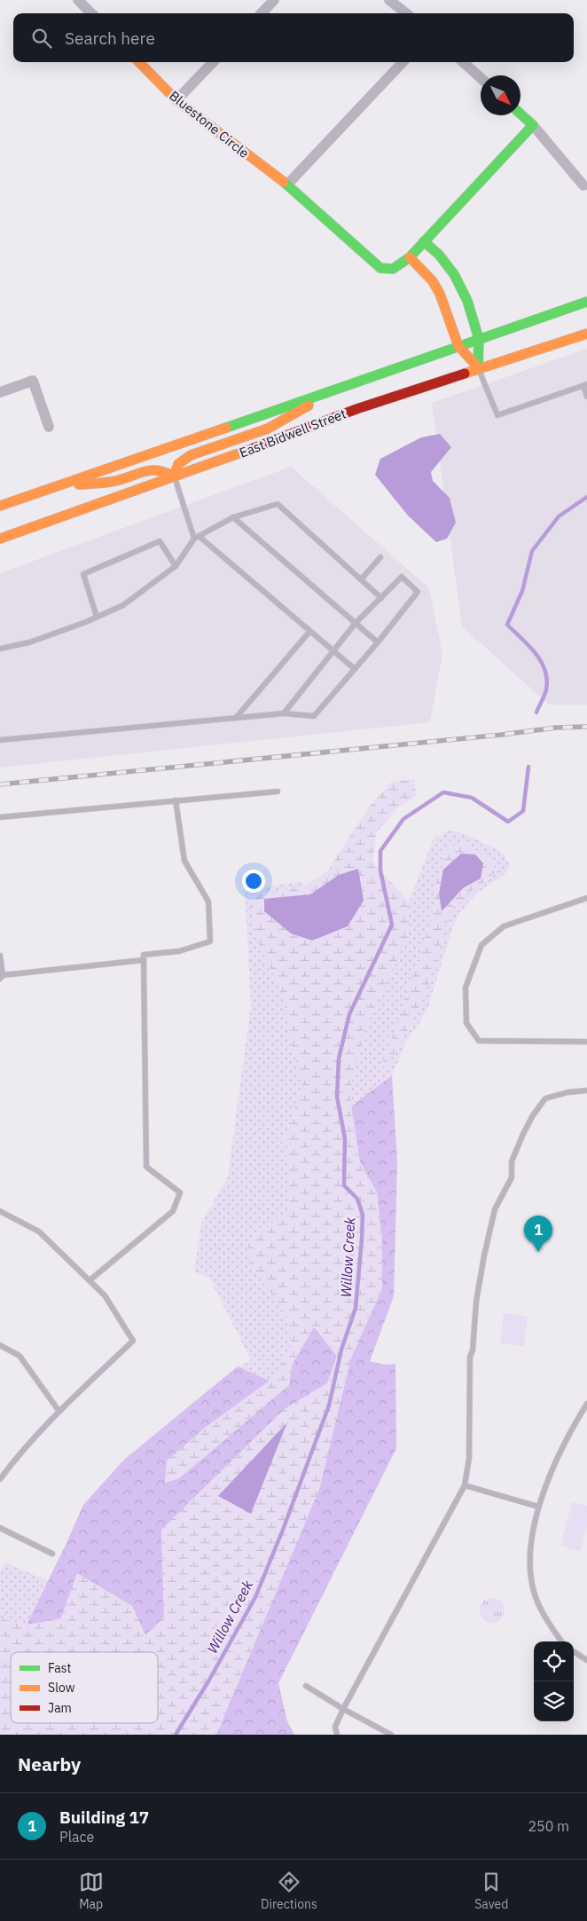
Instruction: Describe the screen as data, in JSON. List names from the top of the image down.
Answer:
{
  "streets": {
    "main road": ["Bluestone Circle", "East Bidwell Street"]
  },
  "water": ["Willow Creek"],
  "legend": ["Fast", "Slow", "Jam"],
  "north": "bottom right",
  "page": {
    "search": "Search here",
    "pins": "1",
    "heading": "Nearby",
    "list": [
      {
        "mark": "1",
        "name": "Building 17",
        "note": "Place",
        "value": "250 m"
      }
    ],
    "nav": ["Map", "Directions", "Saved"]
  }
}
